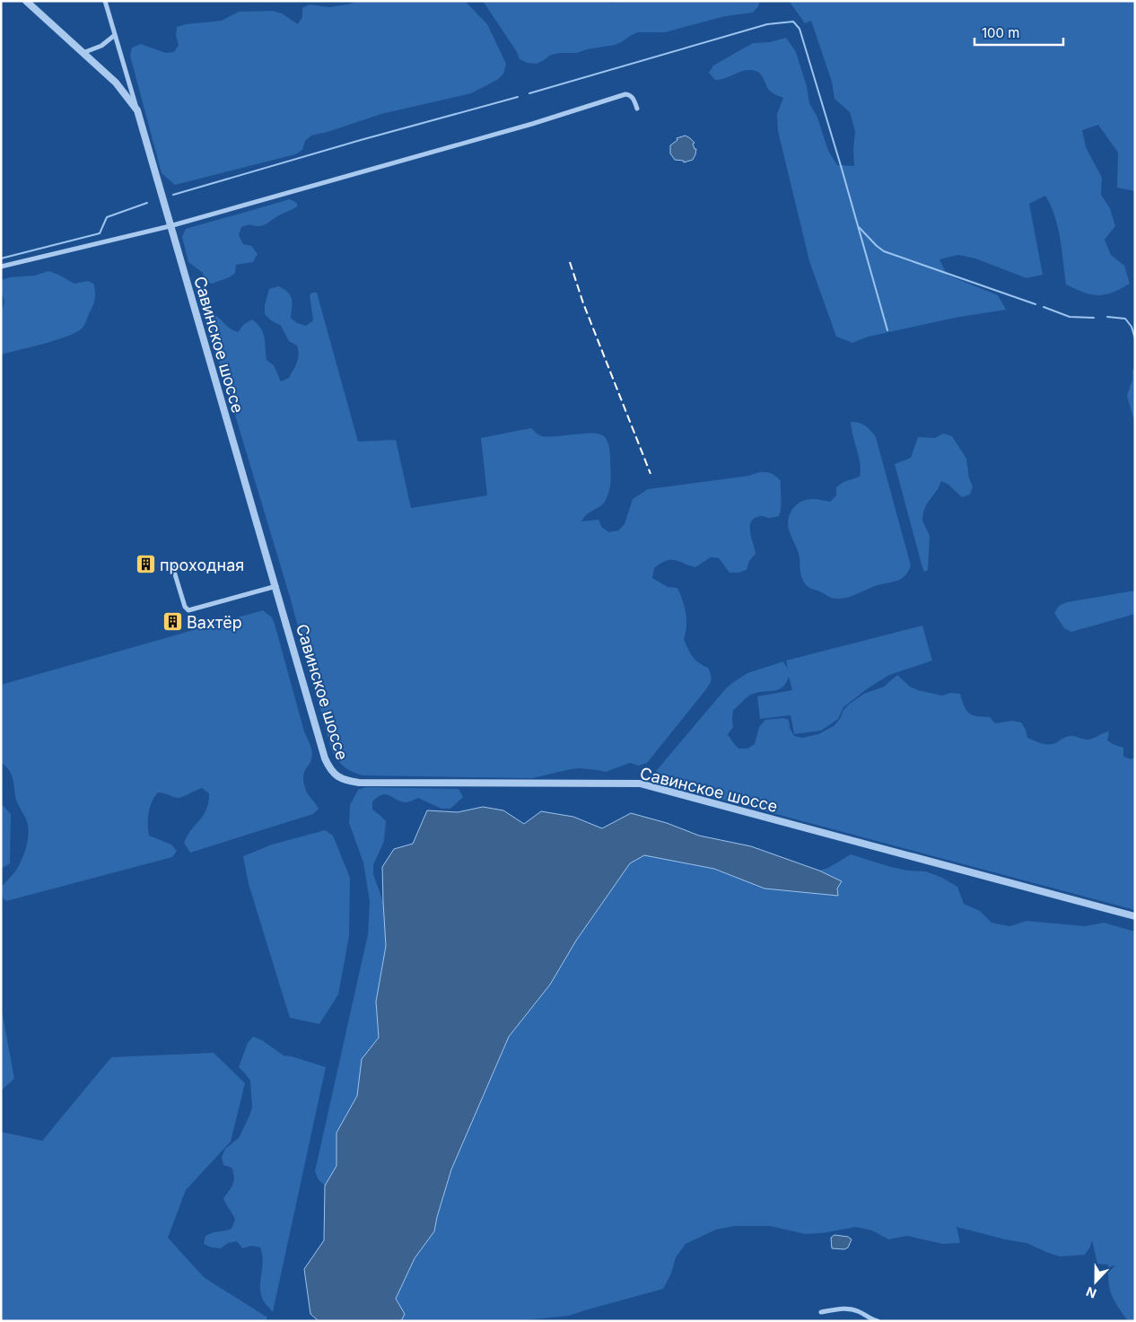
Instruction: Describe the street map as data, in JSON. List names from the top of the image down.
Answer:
{
  "streets": {
    "street": ["Савинское шоссе"]
  },
  "places": {
    "building": ["проходная", "Вахтёр"]
  },
  "scale_bar": "100 m",
  "north": "bottom"
}
